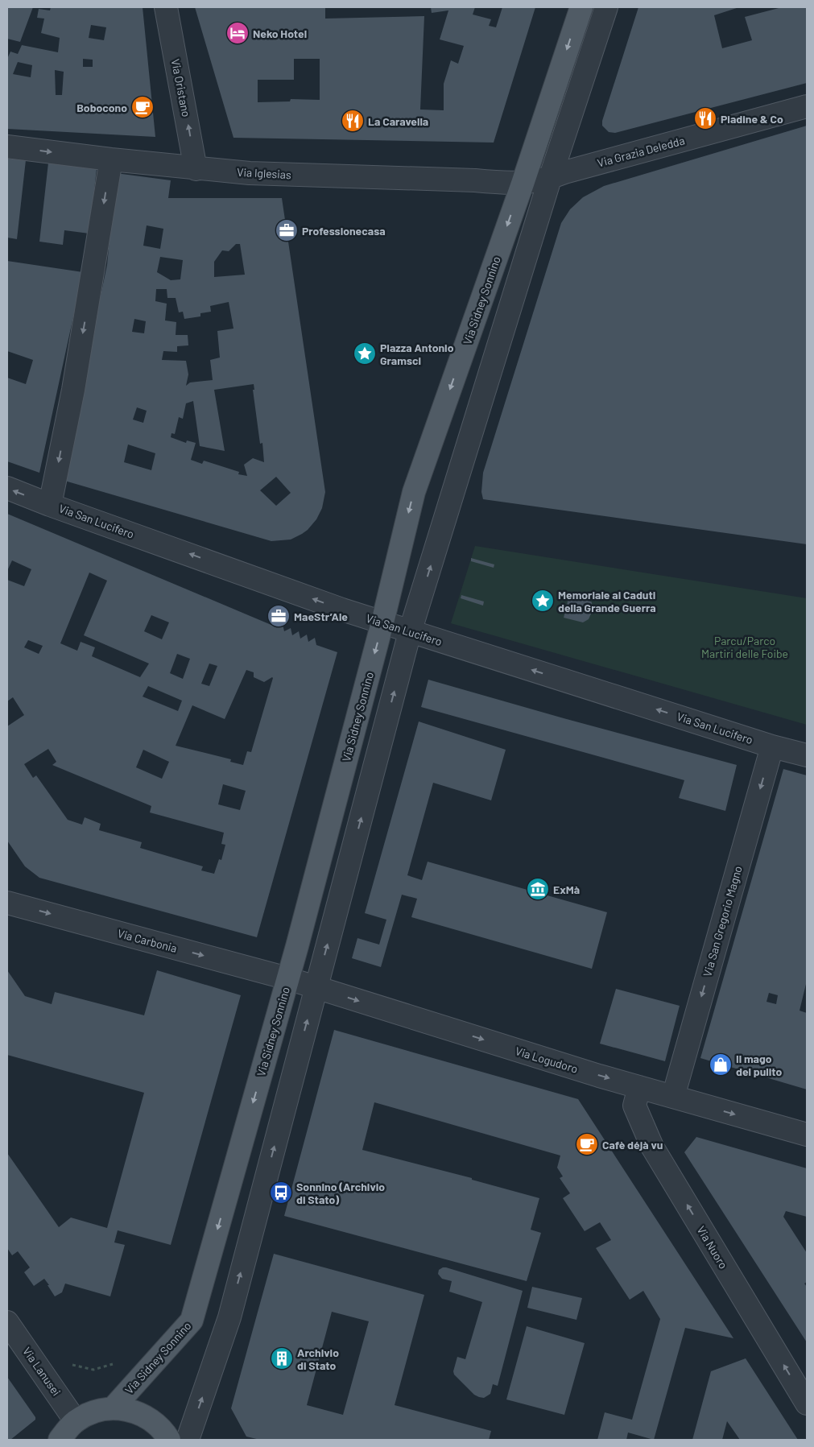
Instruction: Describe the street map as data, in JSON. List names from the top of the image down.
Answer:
{
  "streets": {
    "main road": ["Via Sidney Sonnino"],
    "street": [
      "Via Oristano",
      "Via Grazia Deledda",
      "Via Iglesias",
      "Via San Lucifero",
      "Via San Gregorio Magno",
      "Via Carbonia",
      "Via Logudoro",
      "Via Nuoro",
      "Via Lanusei"
    ]
  },
  "crossings": [
    ["Via Oristano", "Via Iglesias"],
    ["Via Grazia Deledda", "Via Iglesias"],
    ["Via Grazia Deledda", "Via Sidney Sonnino"],
    ["Via Iglesias", "Via Sidney Sonnino"],
    ["Via Sidney Sonnino", "Via San Lucifero"],
    ["Via Sidney Sonnino", "Via Carbonia"],
    ["Via Sidney Sonnino", "Via Logudoro"],
    ["Via San Lucifero", "Via San Gregorio Magno"],
    ["Via San Gregorio Magno", "Via Logudoro"],
    ["Via Carbonia", "Via Logudoro"],
    ["Via Logudoro", "Via Nuoro"]
  ],
  "one_way": [
    "Via Oristano",
    "Via Sidney Sonnino",
    "Via San Lucifero",
    "Via San Gregorio Magno",
    "Via Carbonia",
    "Via Logudoro",
    "Via Nuoro"
  ],
  "parks": ["Parcu/Parco Martiri delle Foibe"],
  "places": {
    "hotel": ["Neko Hotel"],
    "cafe": ["Bobocono", "Cafè déjà vu"],
    "restaurant": ["Piadine & Co", "La Caravella"],
    "office": ["Professionecasa", "MaeStr’Ale"],
    "place": ["Piazza Antonio Gramsci", "Memoriale ai Caduti della Grande Guerra"],
    "museum": ["ExMà"],
    "shop": ["Il mago del pulito"],
    "bus stop": ["Sonnino (Archivio di Stato)"],
    "building": ["Archivio di Stato"]
  }
}
